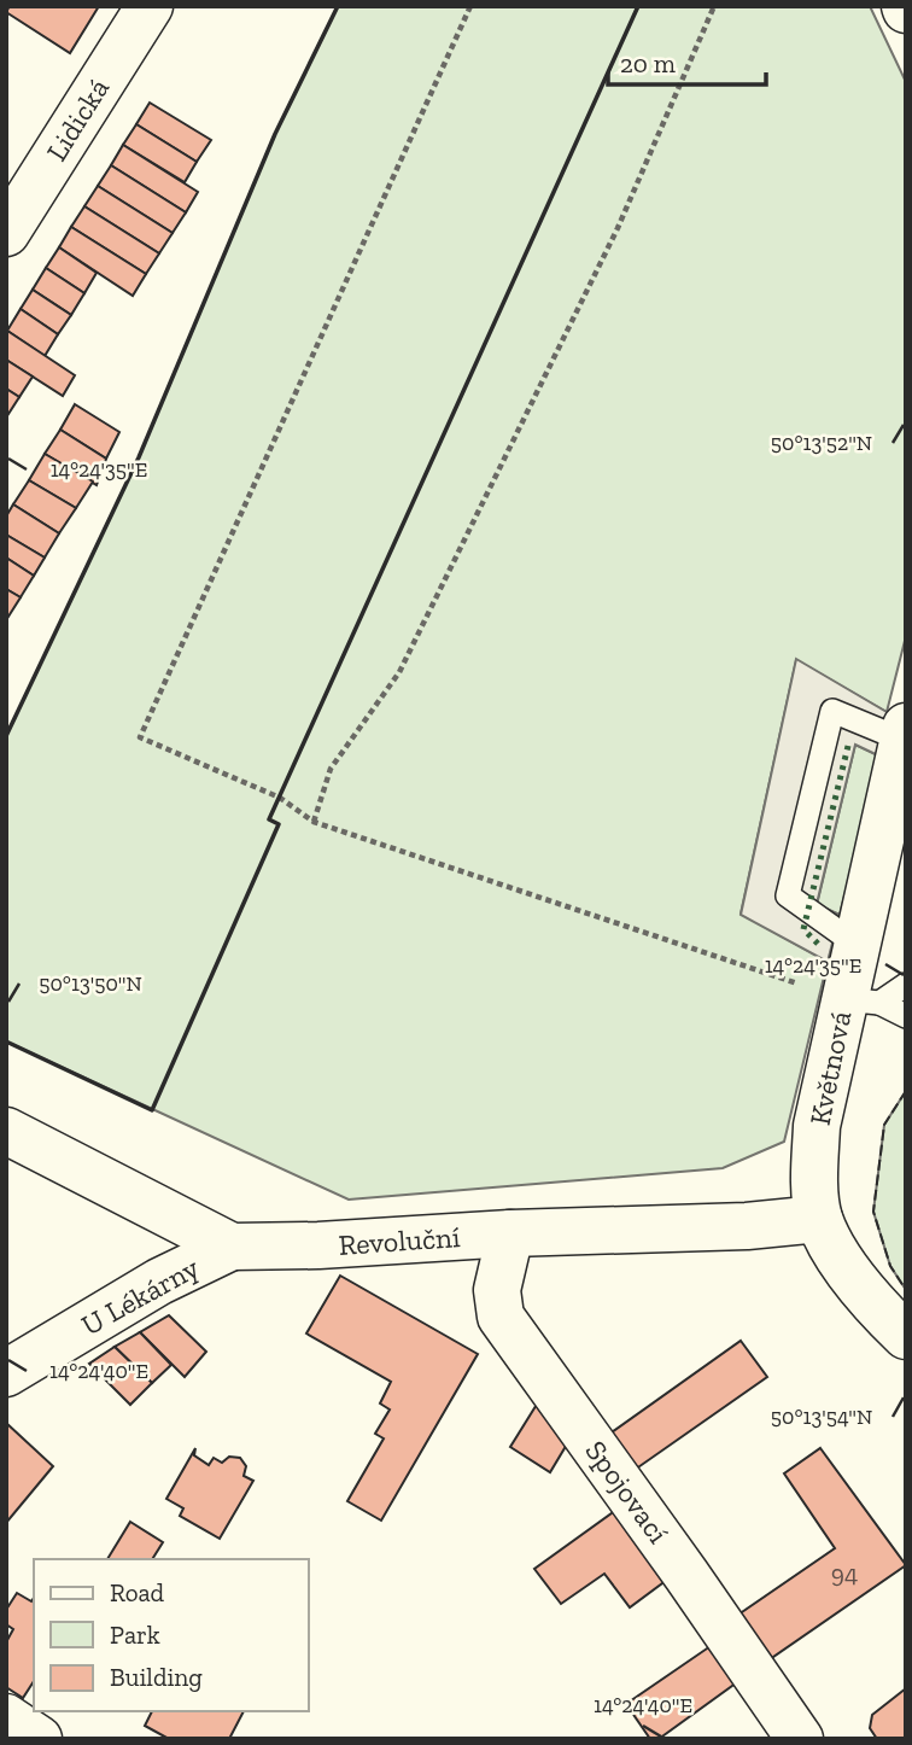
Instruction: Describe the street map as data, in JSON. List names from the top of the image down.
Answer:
{
  "streets": {
    "street": [
      "Lidická",
      "Květnová",
      "Revoluční",
      "U Lékárny",
      "Spojovací"
    ]
  },
  "crossings": [
    ["Květnová", "Revoluční"],
    ["Revoluční", "U Lékárny"],
    ["Revoluční", "Spojovací"]
  ],
  "house_numbers": ["94"],
  "legend": ["Road", "Park", "Building"],
  "scale_bar": "20 m",
  "coordinates": [
    "50°13'52\"N",
    "14°24'35\"E",
    "50°13'50\"N",
    "14°24'40\"E",
    "50°13'54\"N"
  ]
}
